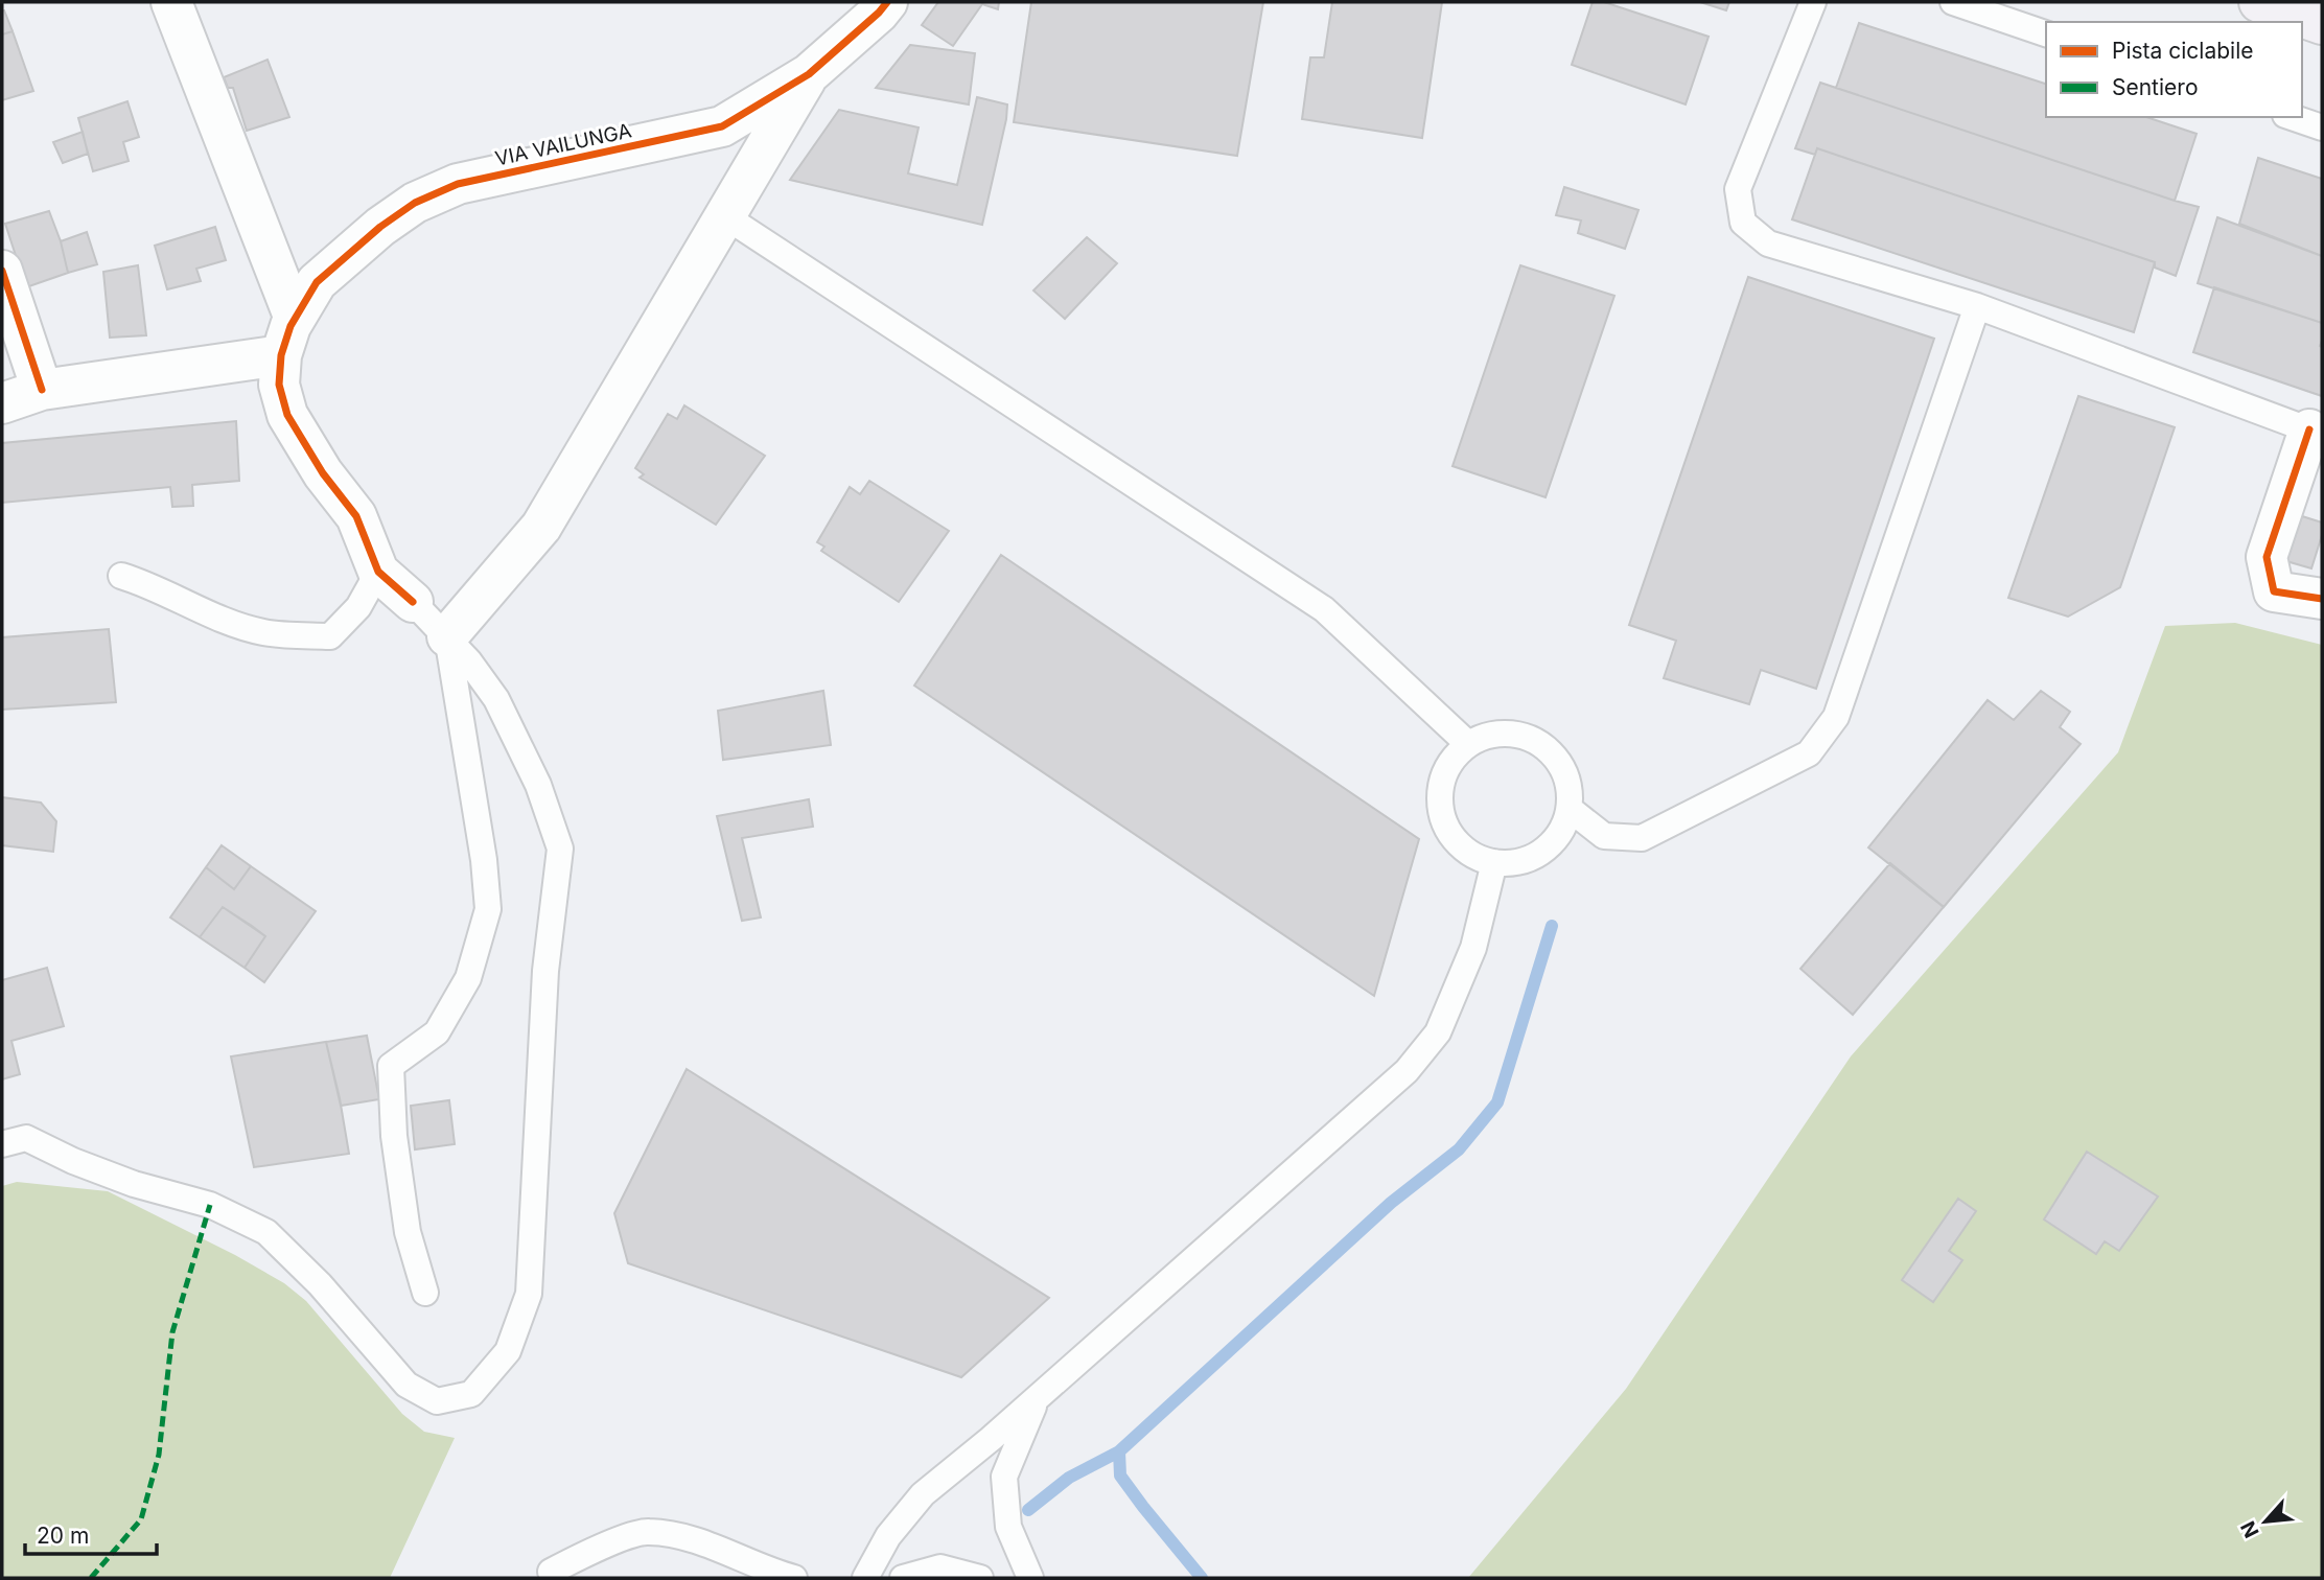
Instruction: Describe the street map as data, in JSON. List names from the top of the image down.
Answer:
{
  "streets": {
    "street": ["VIA VAILUNGA"]
  },
  "legend": ["Pista ciclabile", "Sentiero"],
  "scale_bar": "20 m",
  "north": "bottom left"
}
